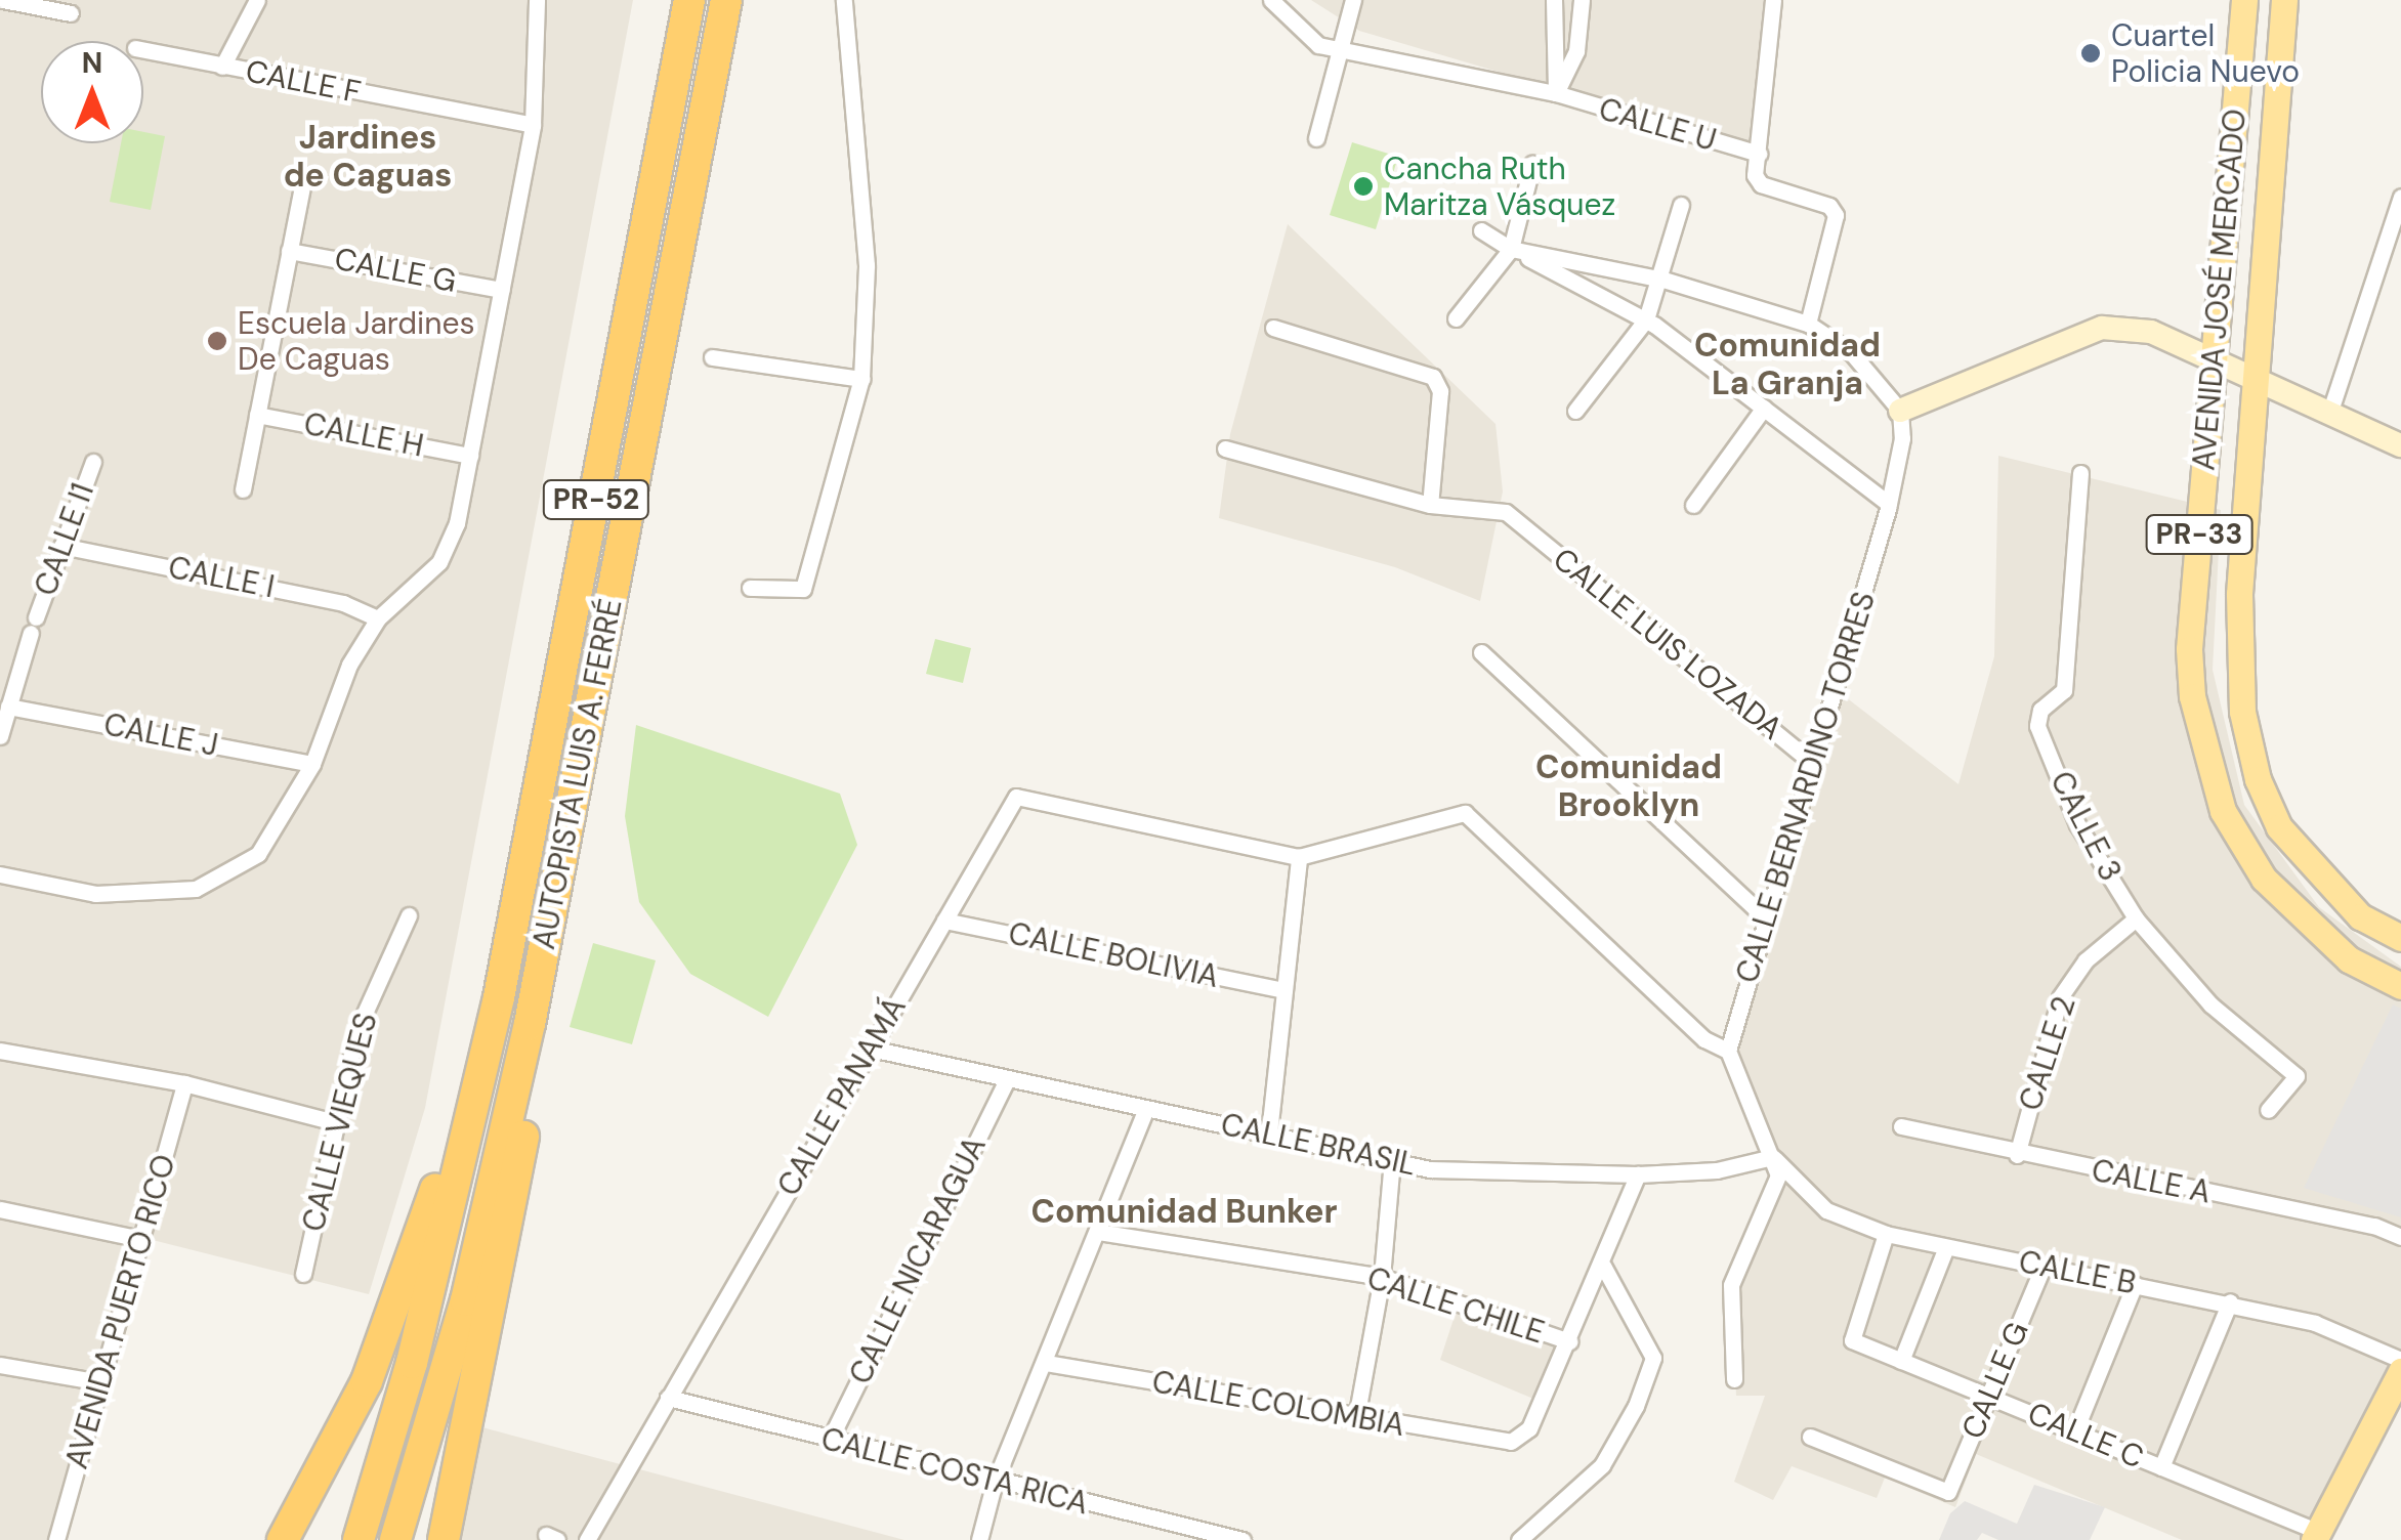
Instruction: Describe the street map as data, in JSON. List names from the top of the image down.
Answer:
{
  "streets": {
    "highway": ["PR-52", "AUTOPISTA LUIS A. FERRÉ"],
    "main road": ["AVENIDA JOSÉ MERCADO", "PR-33"],
    "street": [
      "CALLE F",
      "CALLE U",
      "CALLE G",
      "CALLE H",
      "CALLE I1",
      "CALLE I",
      "CALLE LUIS LOZADA",
      "CALLE J",
      "CALLE BERNARDINO TORRES",
      "CALLE 3",
      "CALLE BOLIVIA",
      "CALLE 2",
      "CALLE PANAMÁ",
      "CALLE VIEQUES",
      "CALLE BRASIL",
      "CALLE A",
      "CALLE NICARAGUA",
      "CALLE B",
      "CALLE CHILE",
      "AVENIDA PUERTO RICO",
      "CALLE COLOMBIA",
      "CALLE C",
      "CALLE COSTA RICA"
    ]
  },
  "crossings": [
    ["CALLE G", "CALLE B"],
    ["CALLE G", "CALLE C"],
    ["CALLE I1", "CALLE I"],
    ["CALLE I1", "CALLE J"],
    ["CALLE LUIS LOZADA", "CALLE BERNARDINO TORRES"],
    ["CALLE 3", "CALLE 2"],
    ["CALLE BOLIVIA", "CALLE PANAMÁ"],
    ["CALLE 2", "CALLE A"],
    ["CALLE PANAMÁ", "CALLE BRASIL"],
    ["CALLE PANAMÁ", "CALLE COSTA RICA"],
    ["CALLE BRASIL", "CALLE NICARAGUA"],
    ["CALLE BRASIL", "CALLE B"],
    ["CALLE NICARAGUA", "CALLE COSTA RICA"],
    ["CALLE B", "CALLE C"],
    ["CALLE CHILE", "CALLE COLOMBIA"]
  ],
  "districts": [
    "Jardines de Caguas",
    "Comunidad La Granja",
    "Comunidad Brooklyn",
    "Comunidad Bunker"
  ],
  "places": ["Cuartel Policia Nuevo", "Cancha Ruth Maritza Vásquez", "Escuela Jardines De Caguas"],
  "north": "top"
}
